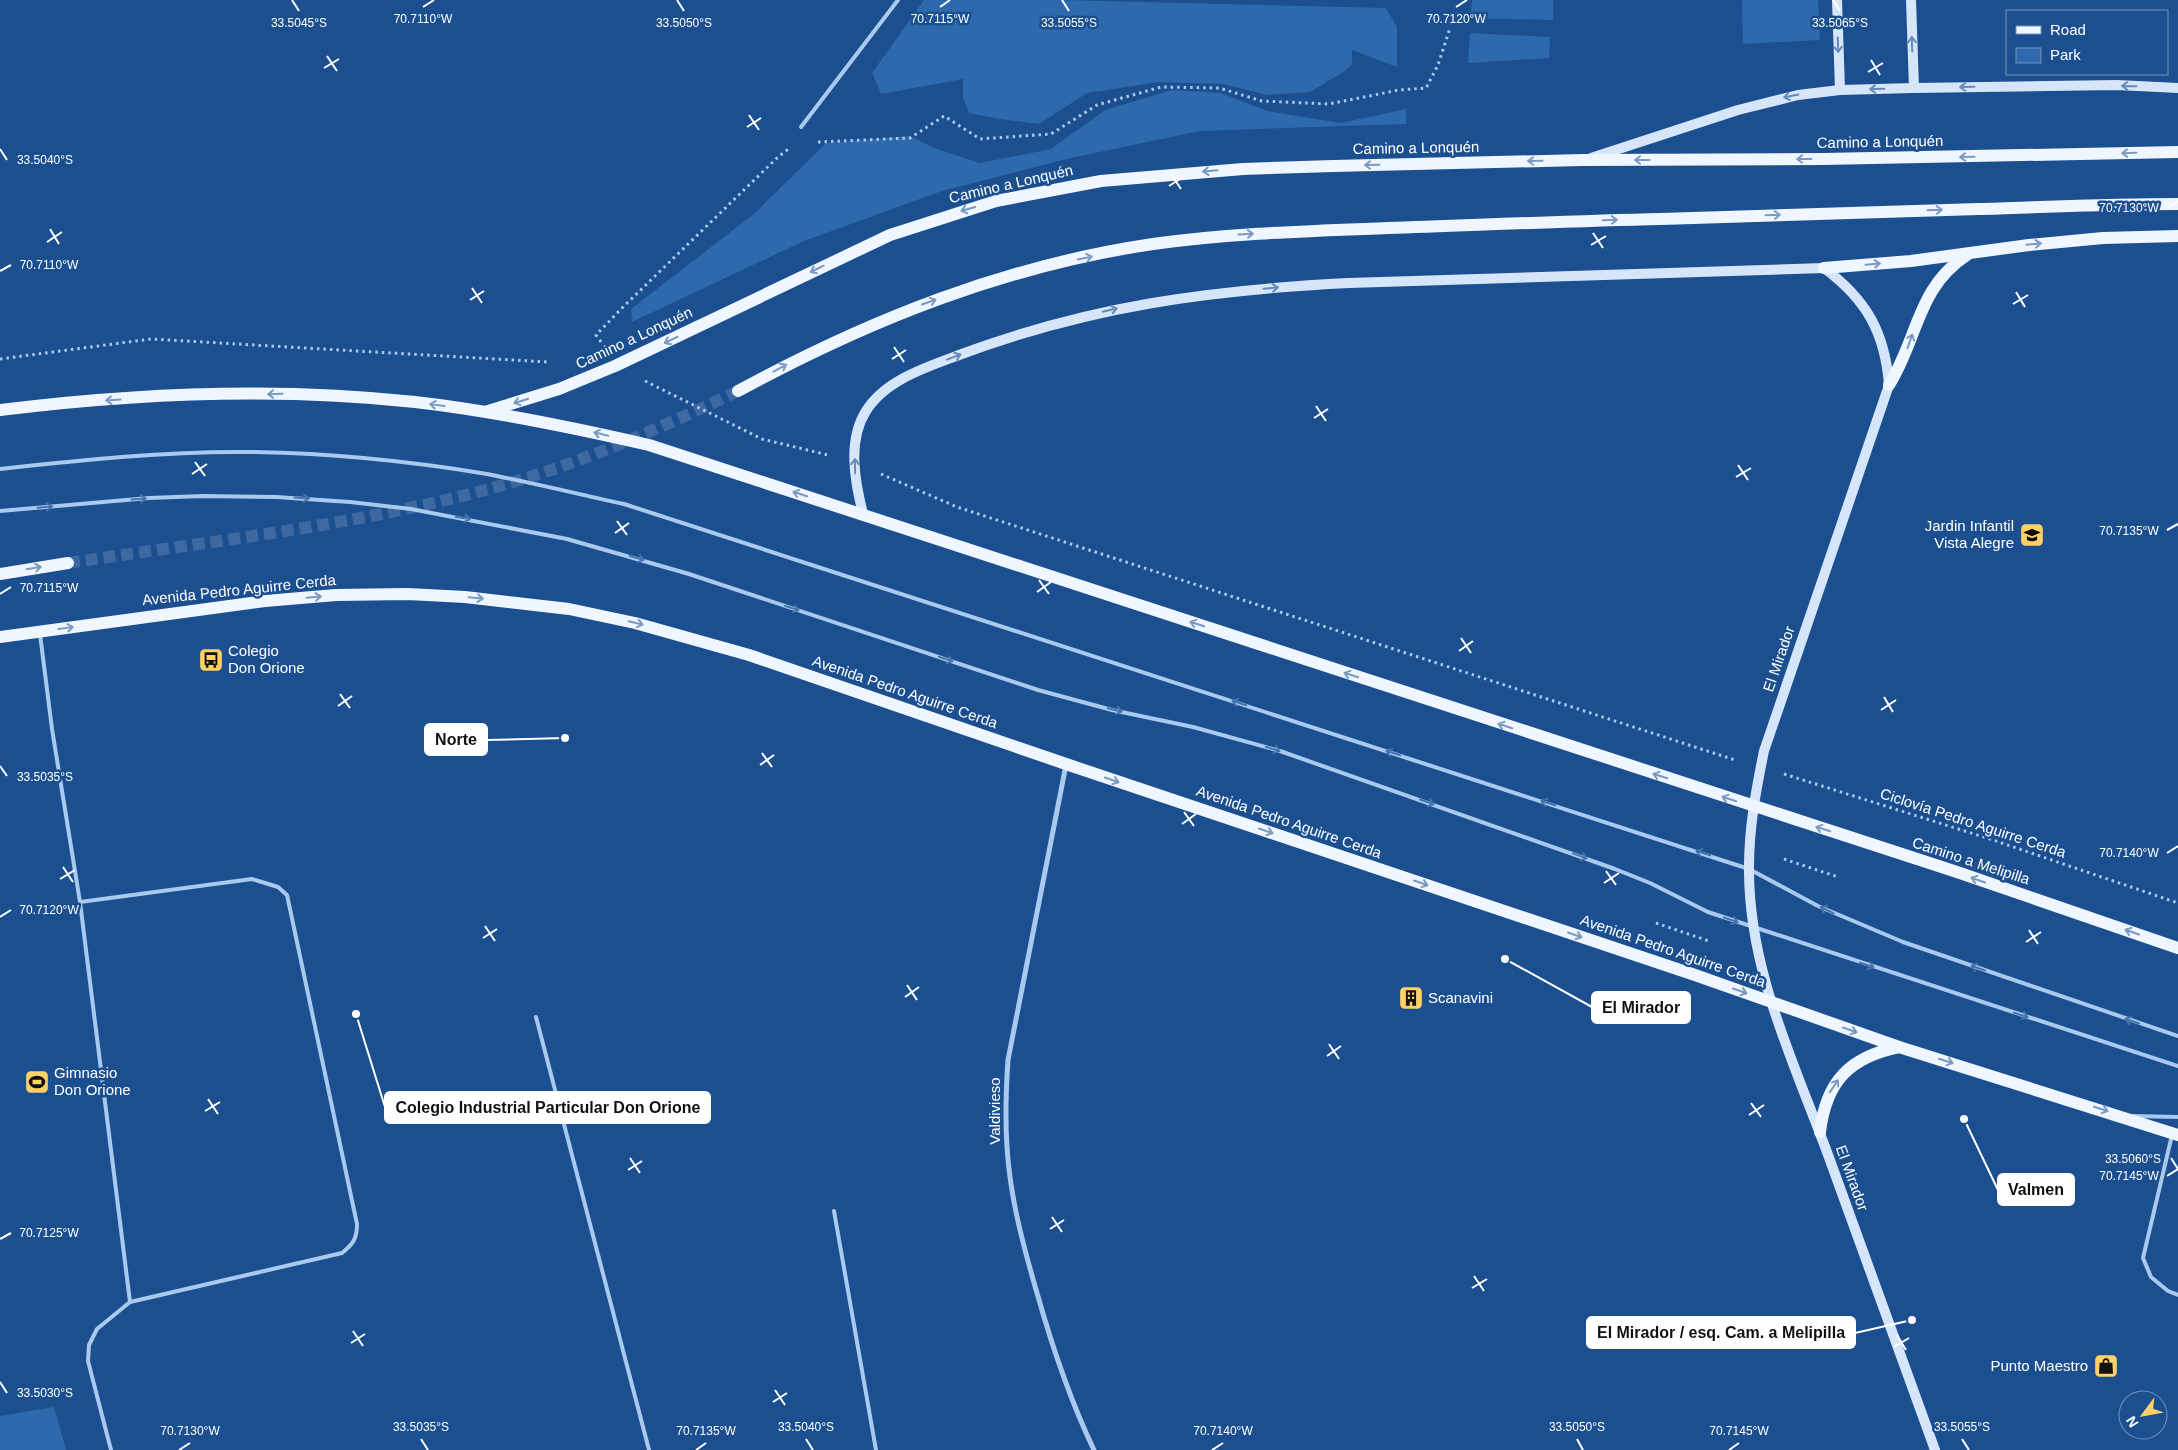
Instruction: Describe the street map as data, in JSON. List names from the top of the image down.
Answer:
{
  "streets": {
    "main road": [
      "Camino a Lonquén",
      "Avenida Pedro Aguirre Cerda",
      "El Mirador",
      "Camino a Melipilla"
    ],
    "street": ["Valdivieso"],
    "path": ["Ciclovía Pedro Aguirre Cerda"]
  },
  "crossings": [
    ["Avenida Pedro Aguirre Cerda", "El Mirador"],
    ["Avenida Pedro Aguirre Cerda", "Valdivieso"],
    ["El Mirador", "Ciclovía Pedro Aguirre Cerda"],
    ["El Mirador", "Camino a Melipilla"]
  ],
  "one_way": ["Avenida Pedro Aguirre Cerda", "Camino a Melipilla"],
  "places": {
    "school or university": ["Jardin Infantil Vista Alegre"],
    "bus stop": ["Colegio Don Orione"],
    "other": [
      "Norte",
      "El Mirador",
      "Colegio Industrial Particular Don Orione",
      "Valmen",
      "El Mirador / esq. Cam. a Melipilla"
    ],
    "building": ["Scanavini"],
    "sports": ["Gimnasio Don Orione"],
    "shop": ["Punto Maestro"]
  },
  "legend": ["Road", "Park"],
  "north": "bottom left",
  "coordinates": [
    "70.7110°W",
    "70.7115°W",
    "70.7120°W",
    "33.5045°S",
    "33.5050°S",
    "33.5055°S",
    "33.5065°S",
    "33.5040°S",
    "70.7130°W",
    "70.7135°W",
    "33.5035°S",
    "70.7140°W",
    "33.5060°S",
    "70.7145°W",
    "70.7125°W",
    "33.5030°S"
  ]
}
